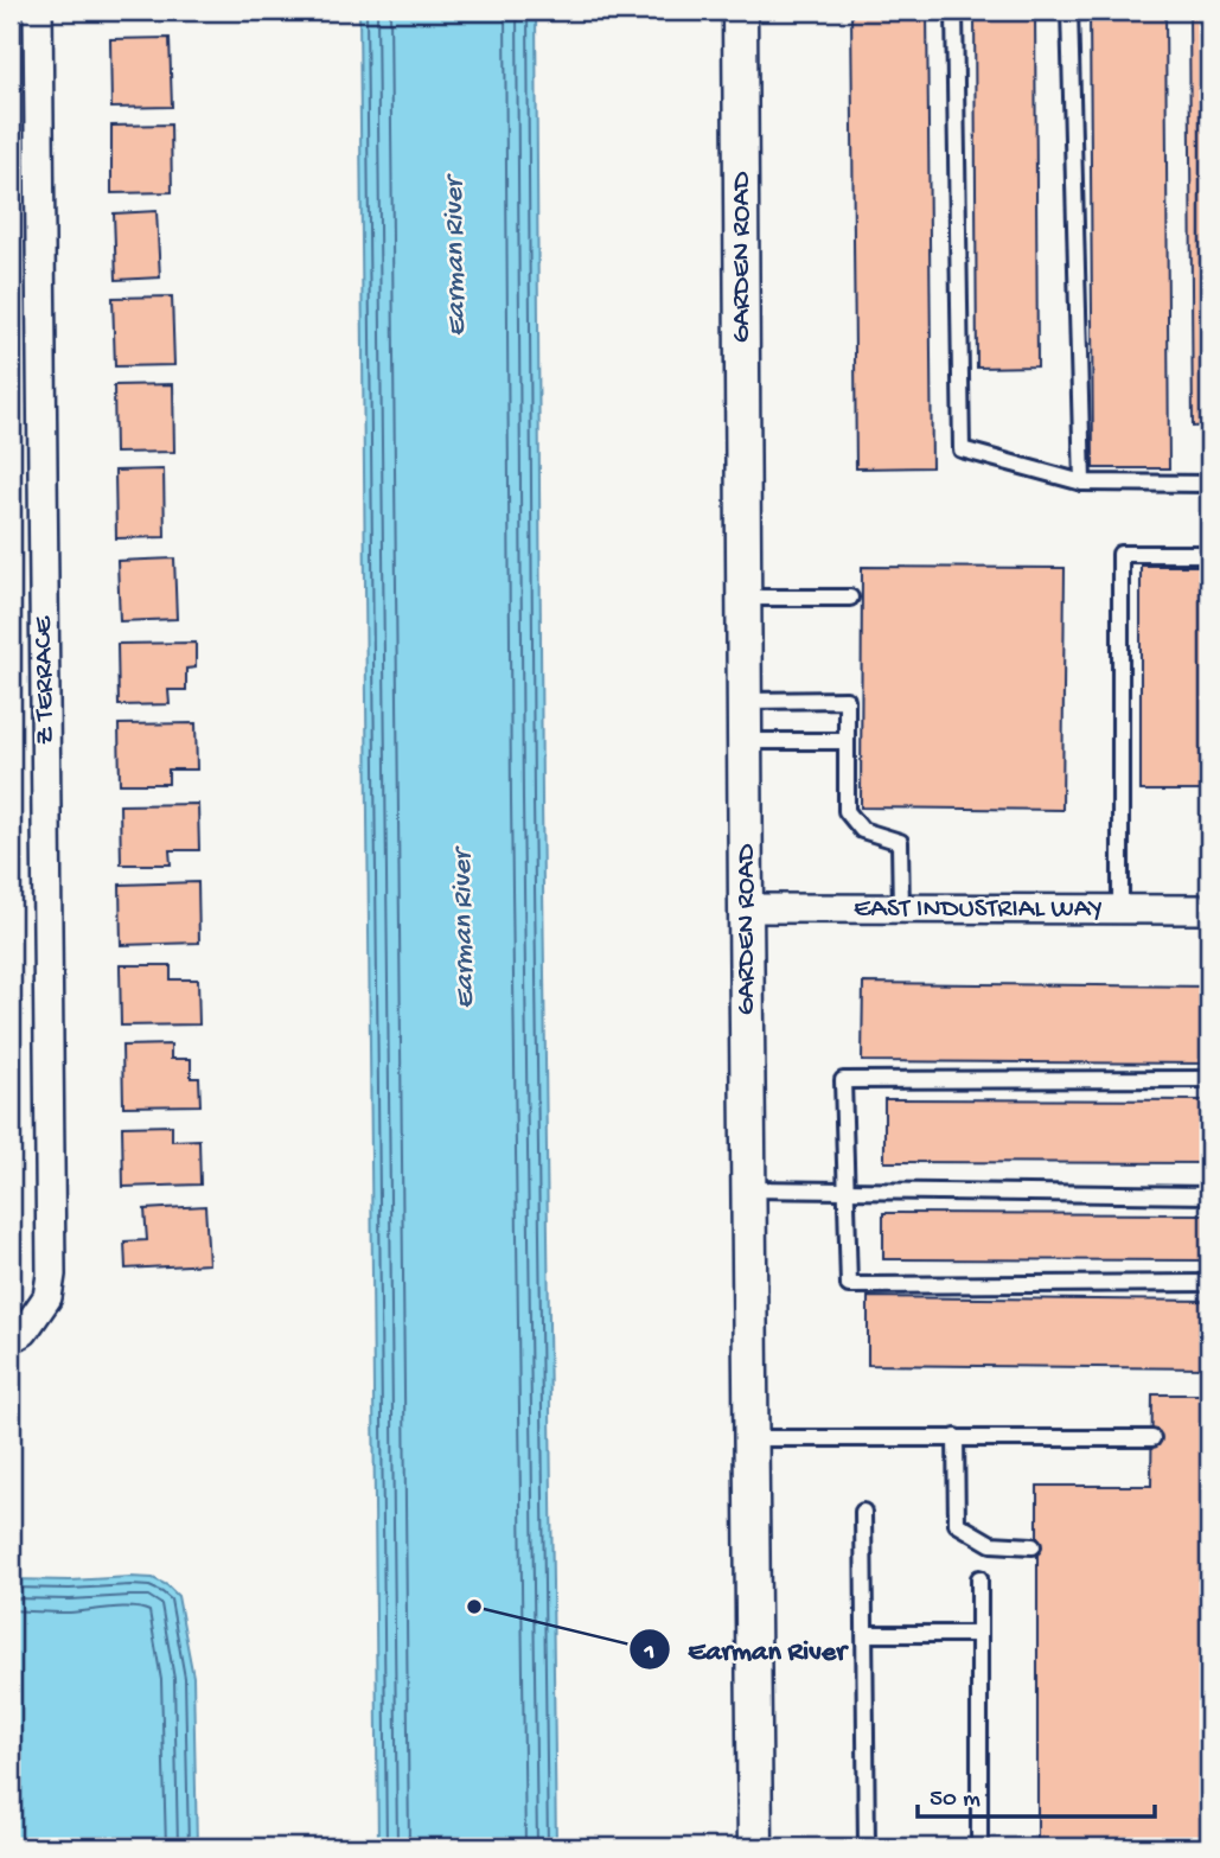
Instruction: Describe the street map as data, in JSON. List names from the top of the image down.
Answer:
{
  "streets": {
    "street": ["GARDEN ROAD", "Z TERRACE", "EAST INDUSTRIAL WAY"]
  },
  "crossings": [
    ["GARDEN ROAD", "EAST INDUSTRIAL WAY"]
  ],
  "water": ["Earman River"],
  "places": ["Earman River"],
  "scale_bar": "50 m"
}
